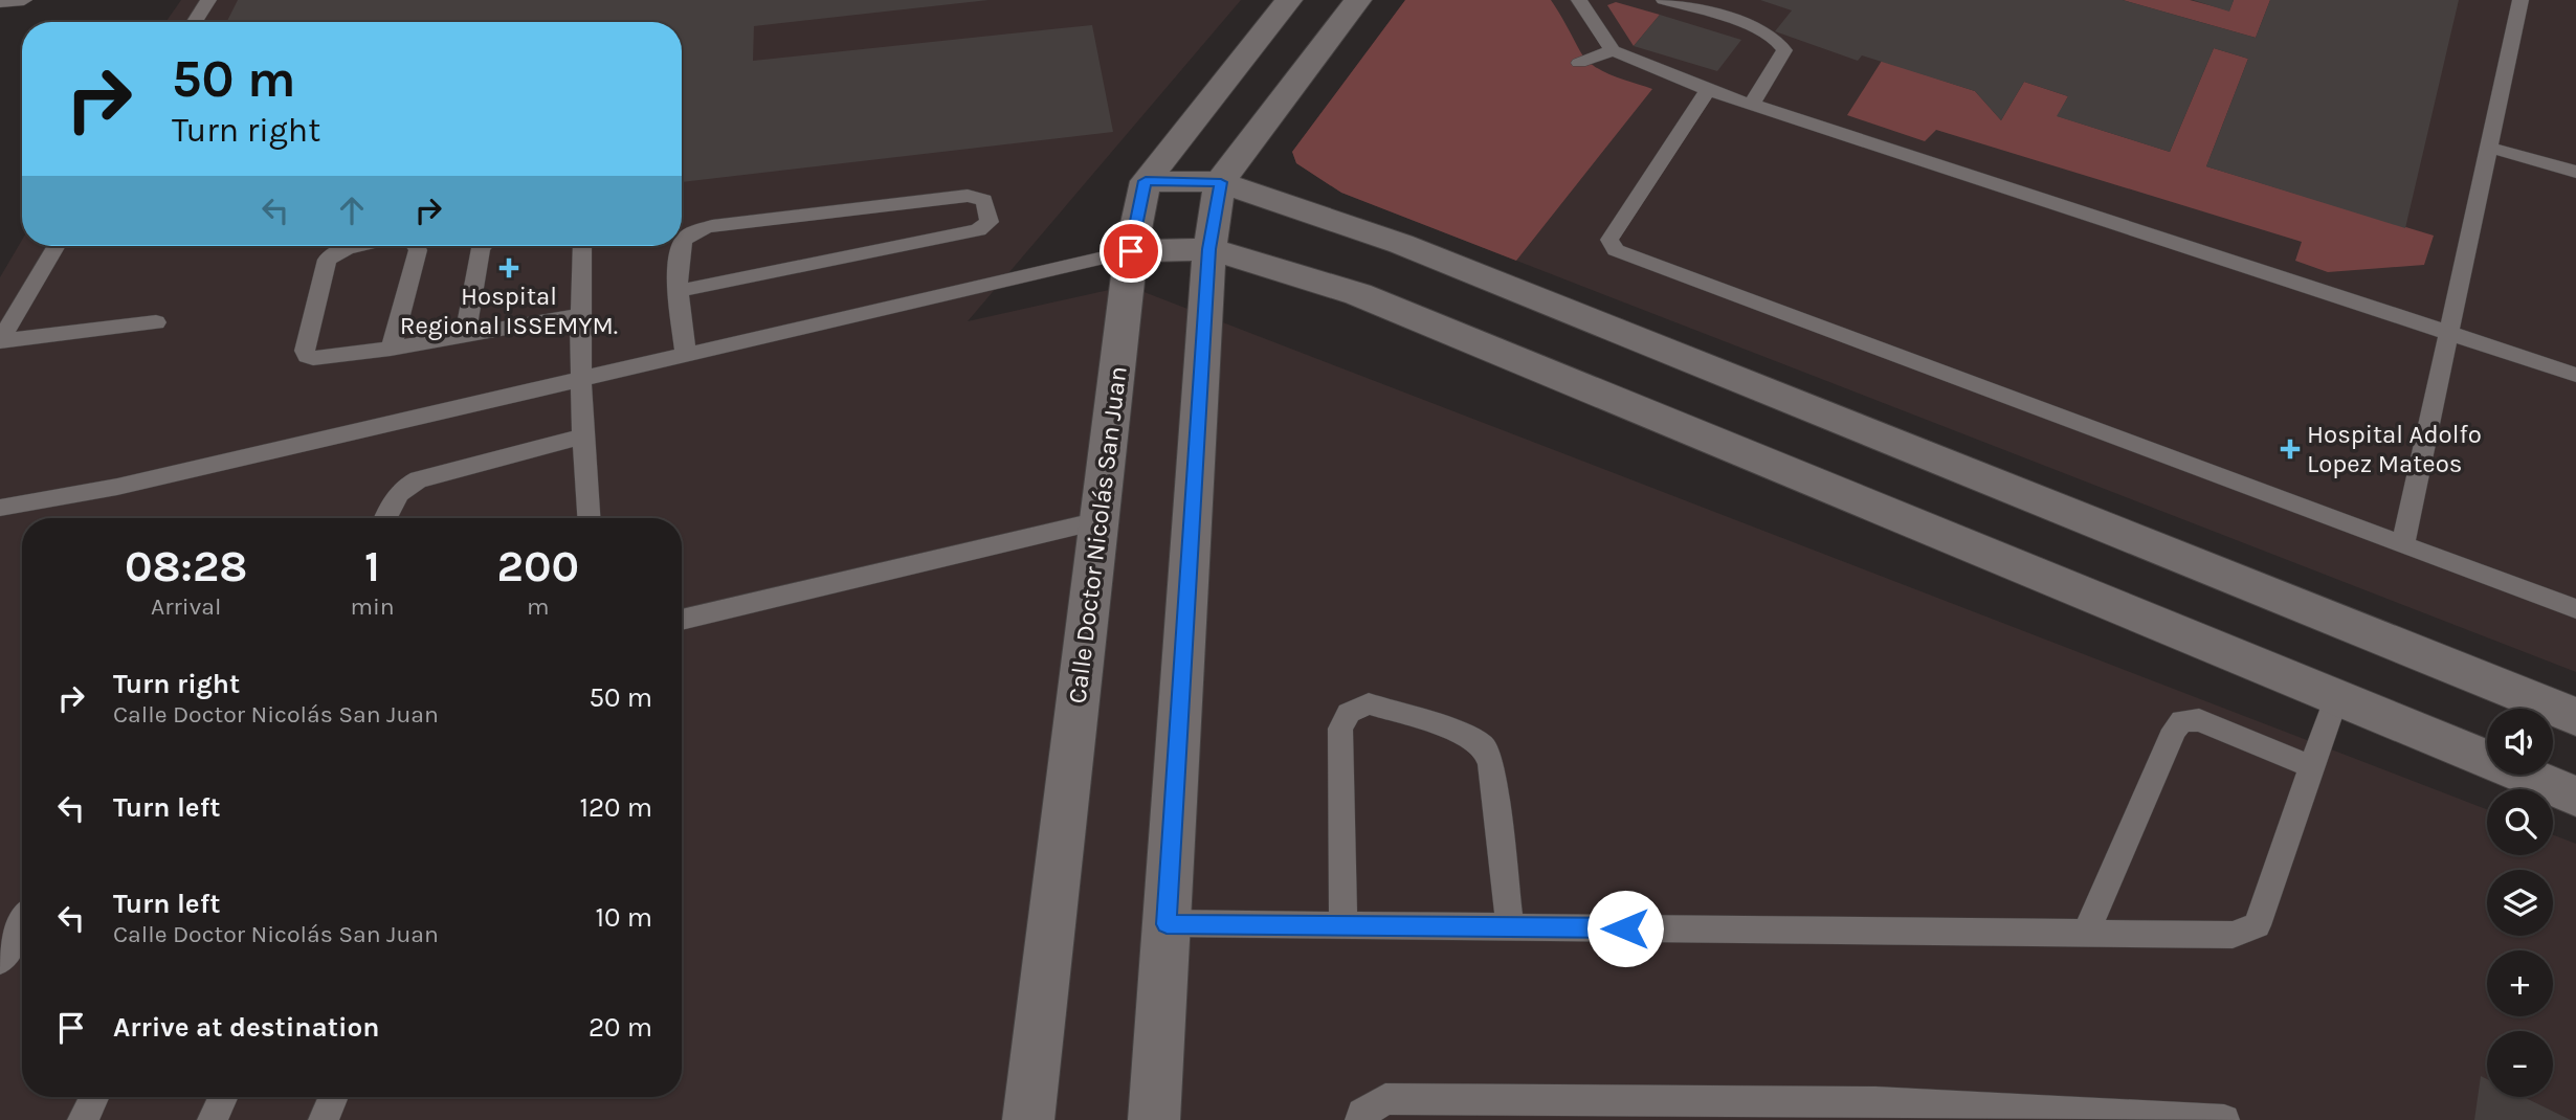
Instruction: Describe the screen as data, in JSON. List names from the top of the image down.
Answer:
{
  "streets": {
    "street": ["Calle Doctor Nicolás San Juan"]
  },
  "places": {
    "health": ["Hospital Regional ISSEMYM.", "Hospital Adolfo Lopez Mateos"]
  },
  "page": {
    "turn": ["50 m", "Turn right"],
    "eta": [
      "08:28",
      "Arrival",
      "1",
      "min",
      "200",
      "m"
    ],
    "list": [
      {
        "name": "Turn right",
        "note": "Calle Doctor Nicolás San Juan",
        "value": "50 m"
      },
      {
        "name": "Turn left",
        "value": "120 m"
      },
      {
        "name": "Turn left",
        "note": "Calle Doctor Nicolás San Juan",
        "value": "10 m"
      },
      {
        "name": "Arrive at destination",
        "value": "20 m"
      }
    ],
    "map_buttons": ["+", "−"]
  }
}
